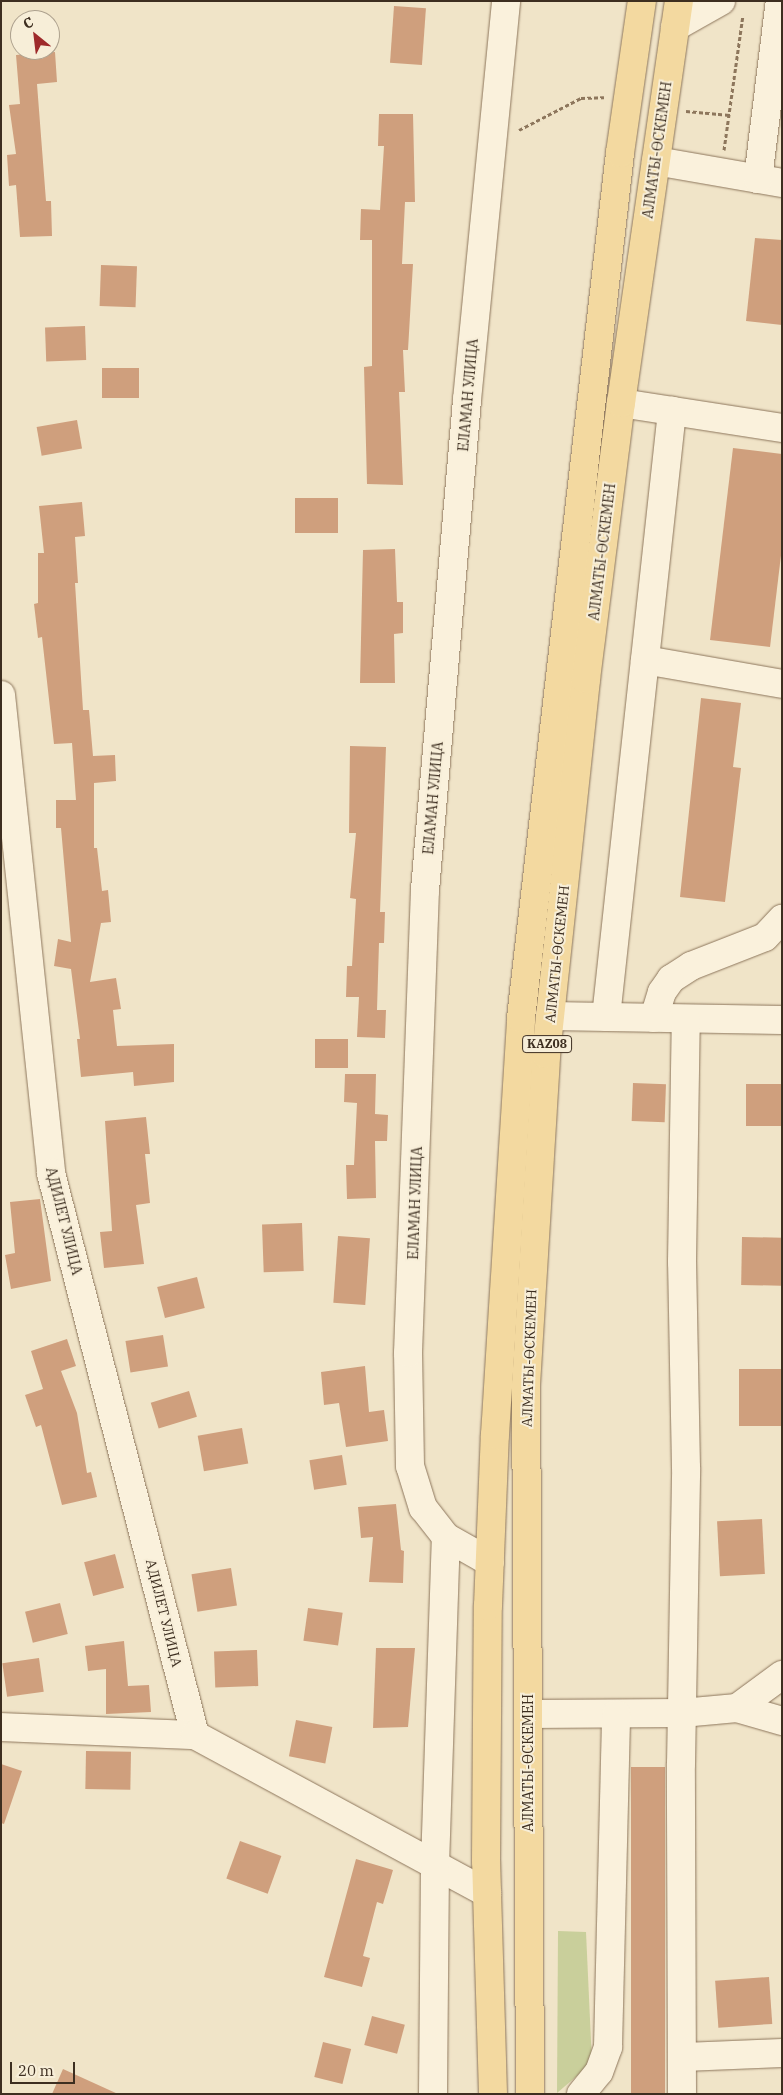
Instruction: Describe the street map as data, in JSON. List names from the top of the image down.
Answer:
{
  "streets": {
    "main road": ["АЛМАТЫ-ӨСКЕМЕН", "KAZ08"],
    "street": ["ЕЛАМАН УЛИЦА", "АДИЛЕТ УЛИЦА"]
  },
  "crossings": [
    ["АЛМАТЫ-ӨСКЕМЕН", "ЕЛАМАН УЛИЦА"]
  ],
  "scale_bar": "20 m",
  "north": "top left"
}
